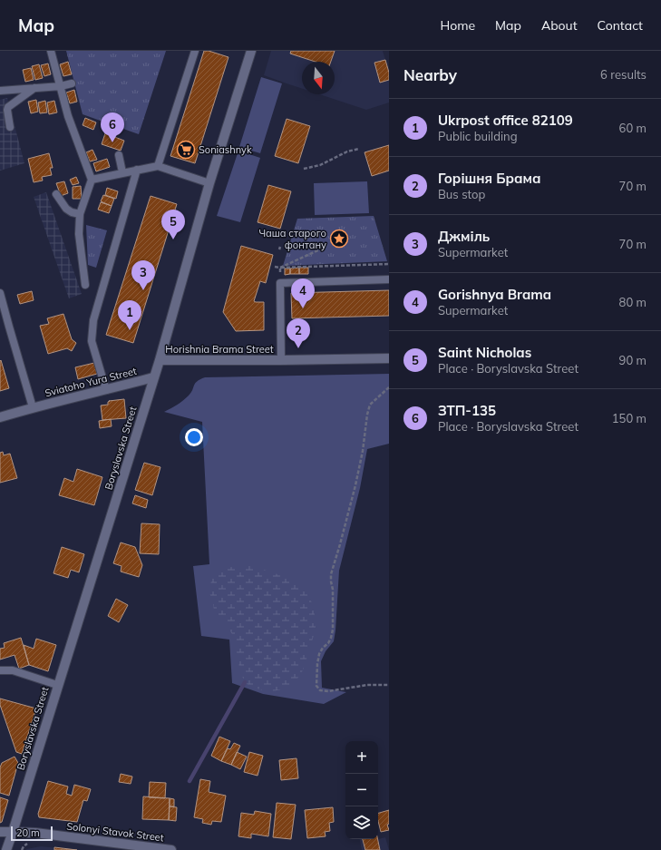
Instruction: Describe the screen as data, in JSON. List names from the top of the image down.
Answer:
{
  "streets": {
    "street": [
      "Horishnia Brama Street",
      "Sviatoho Yura Street",
      "Boryslavska Street",
      "Solonyi Stavok Street"
    ]
  },
  "crossings": [
    ["Horishnia Brama Street", "Boryslavska Street"],
    ["Sviatoho Yura Street", "Boryslavska Street"],
    ["Boryslavska Street", "Solonyi Stavok Street"]
  ],
  "places": {
    "supermarket": ["Soniashnyk"],
    "place": ["Чаша старого фонтану"]
  },
  "scale_bar": "20 m",
  "north": "bottom",
  "page": {
    "header": "Map",
    "nav": [
      "Home",
      "Map",
      "About",
      "Contact"
    ],
    "heading": ["Nearby", "6 results"],
    "list": [
      {
        "mark": "1",
        "name": "Ukrpost office 82109",
        "note": "Public building",
        "value": "60 m"
      },
      {
        "mark": "2",
        "name": "Горішня Брама",
        "note": "Bus stop",
        "value": "70 m"
      },
      {
        "mark": "3",
        "name": "Джміль",
        "note": "Supermarket",
        "value": "70 m"
      },
      {
        "mark": "4",
        "name": "Gorishnya Brama",
        "note": "Supermarket",
        "value": "80 m"
      },
      {
        "mark": "5",
        "name": "Saint Nicholas",
        "note": "Place · Boryslavska Street",
        "value": "90 m"
      },
      {
        "mark": "6",
        "name": "ЗТП-135",
        "note": "Place · Boryslavska Street",
        "value": "150 m"
      }
    ],
    "pins": [
      "6",
      "5",
      "3",
      "4",
      "1",
      "2"
    ],
    "map_buttons": ["+", "−"],
    "scale": "20 m"
  }
}
